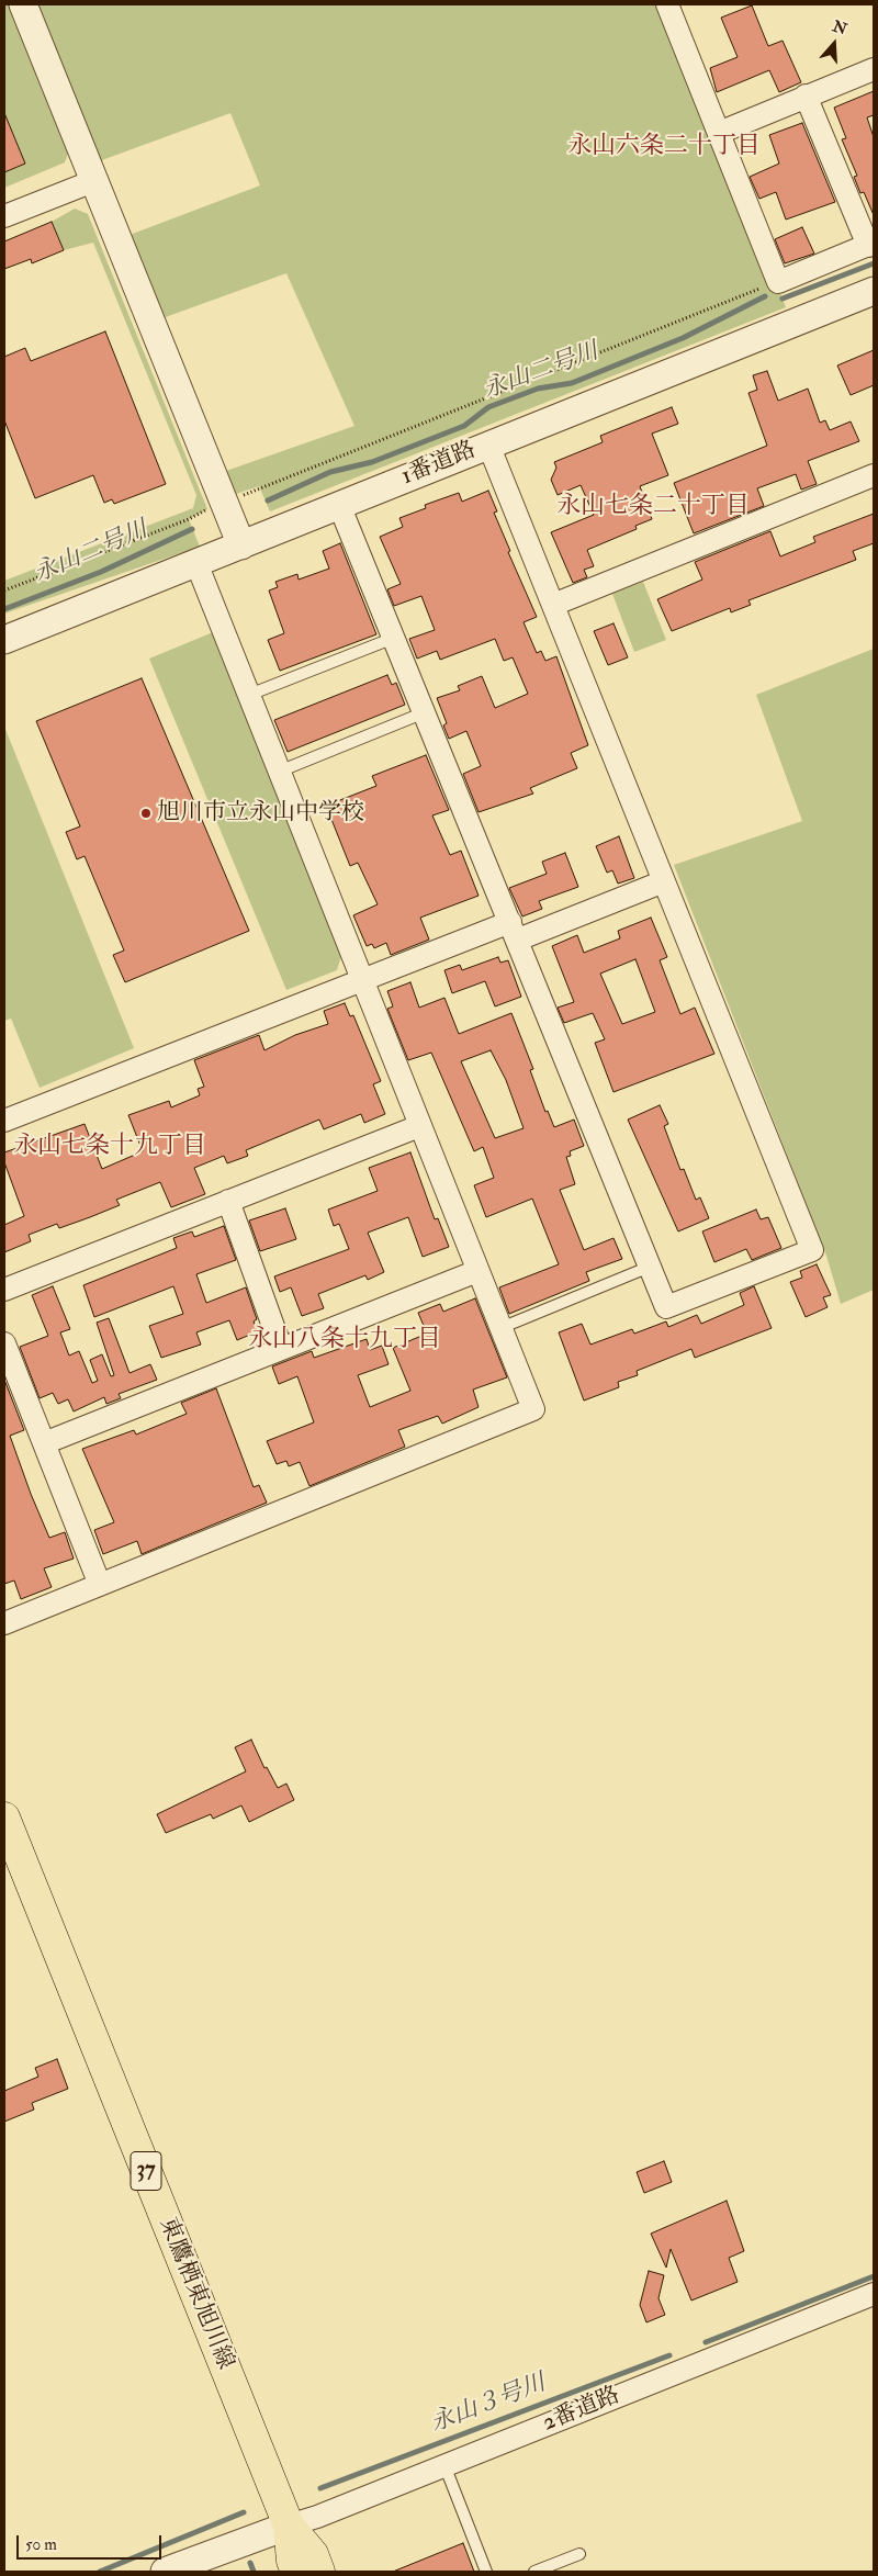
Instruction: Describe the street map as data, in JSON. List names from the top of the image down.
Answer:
{
  "streets": {
    "main road": ["37", "東鷹栖東旭川線"],
    "street": ["1番道路", "2番道路"]
  },
  "crossings": [
    ["東鷹栖東旭川線", "2番道路"]
  ],
  "districts": [
    "永山六条二十丁目",
    "永山七条二十丁目",
    "永山七条十九丁目",
    "永山八条十九丁目"
  ],
  "water": ["永山二号川", "永山３号川"],
  "places": ["旭川市立永山中学校"],
  "scale_bar": "50 m",
  "north": "top"
}
